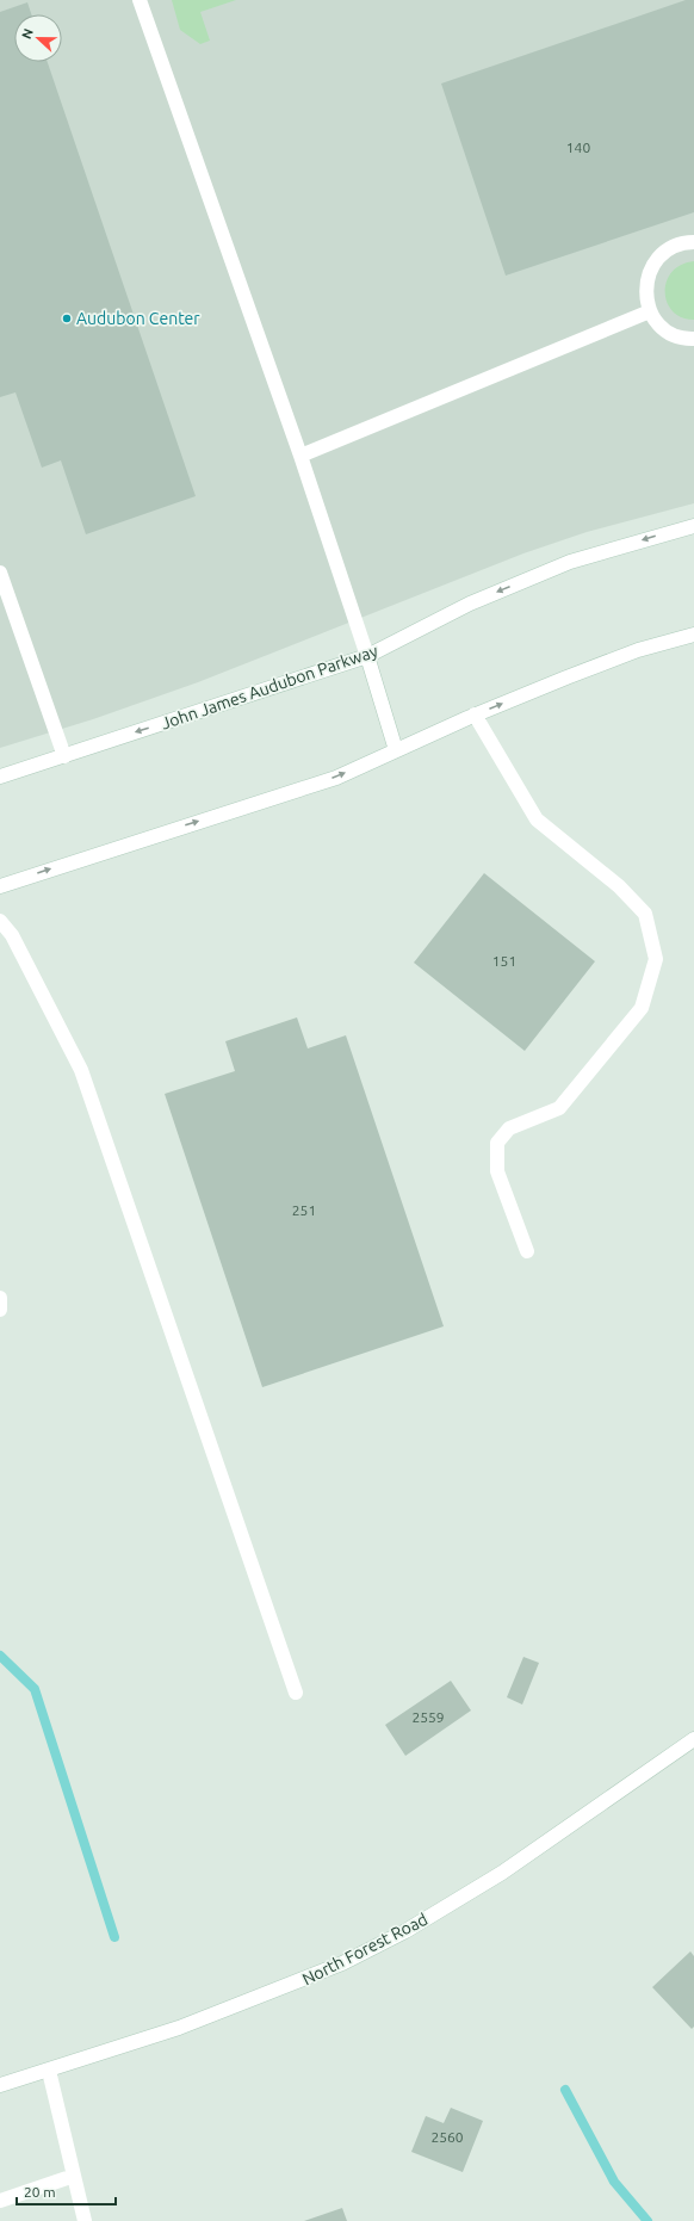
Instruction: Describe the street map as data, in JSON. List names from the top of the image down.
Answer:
{
  "streets": {
    "main road": ["John James Audubon Parkway", "North Forest Road"]
  },
  "places": ["Audubon Center"],
  "house_numbers": [
    "140",
    "151",
    "251",
    "2559",
    "2560"
  ],
  "scale_bar": "20 m",
  "north": "left"
}
